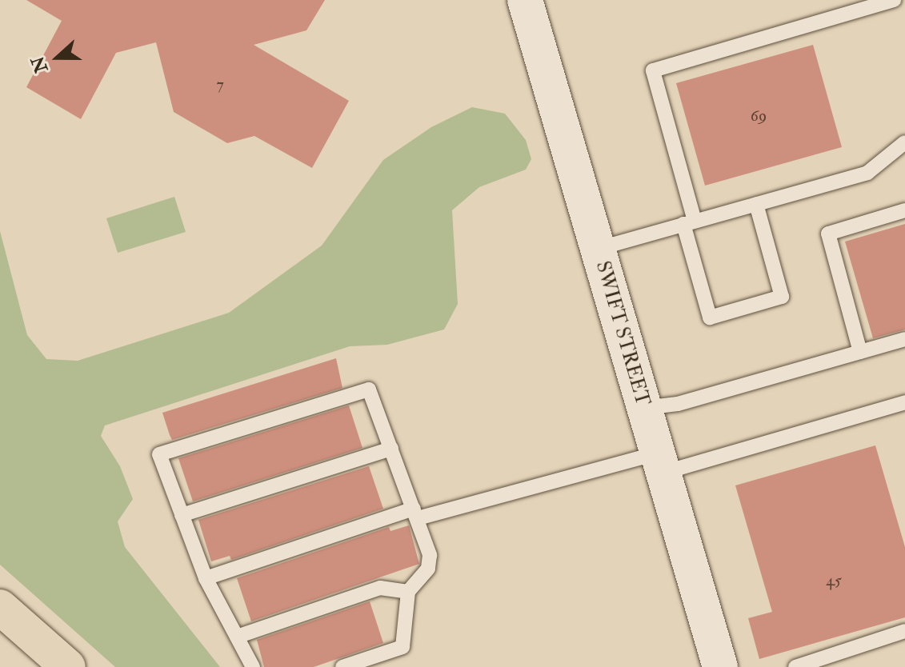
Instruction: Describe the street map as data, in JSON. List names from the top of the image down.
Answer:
{
  "streets": {
    "street": ["SWIFT STREET"]
  },
  "house_numbers": ["7", "69", "45"],
  "north": "left"
}
